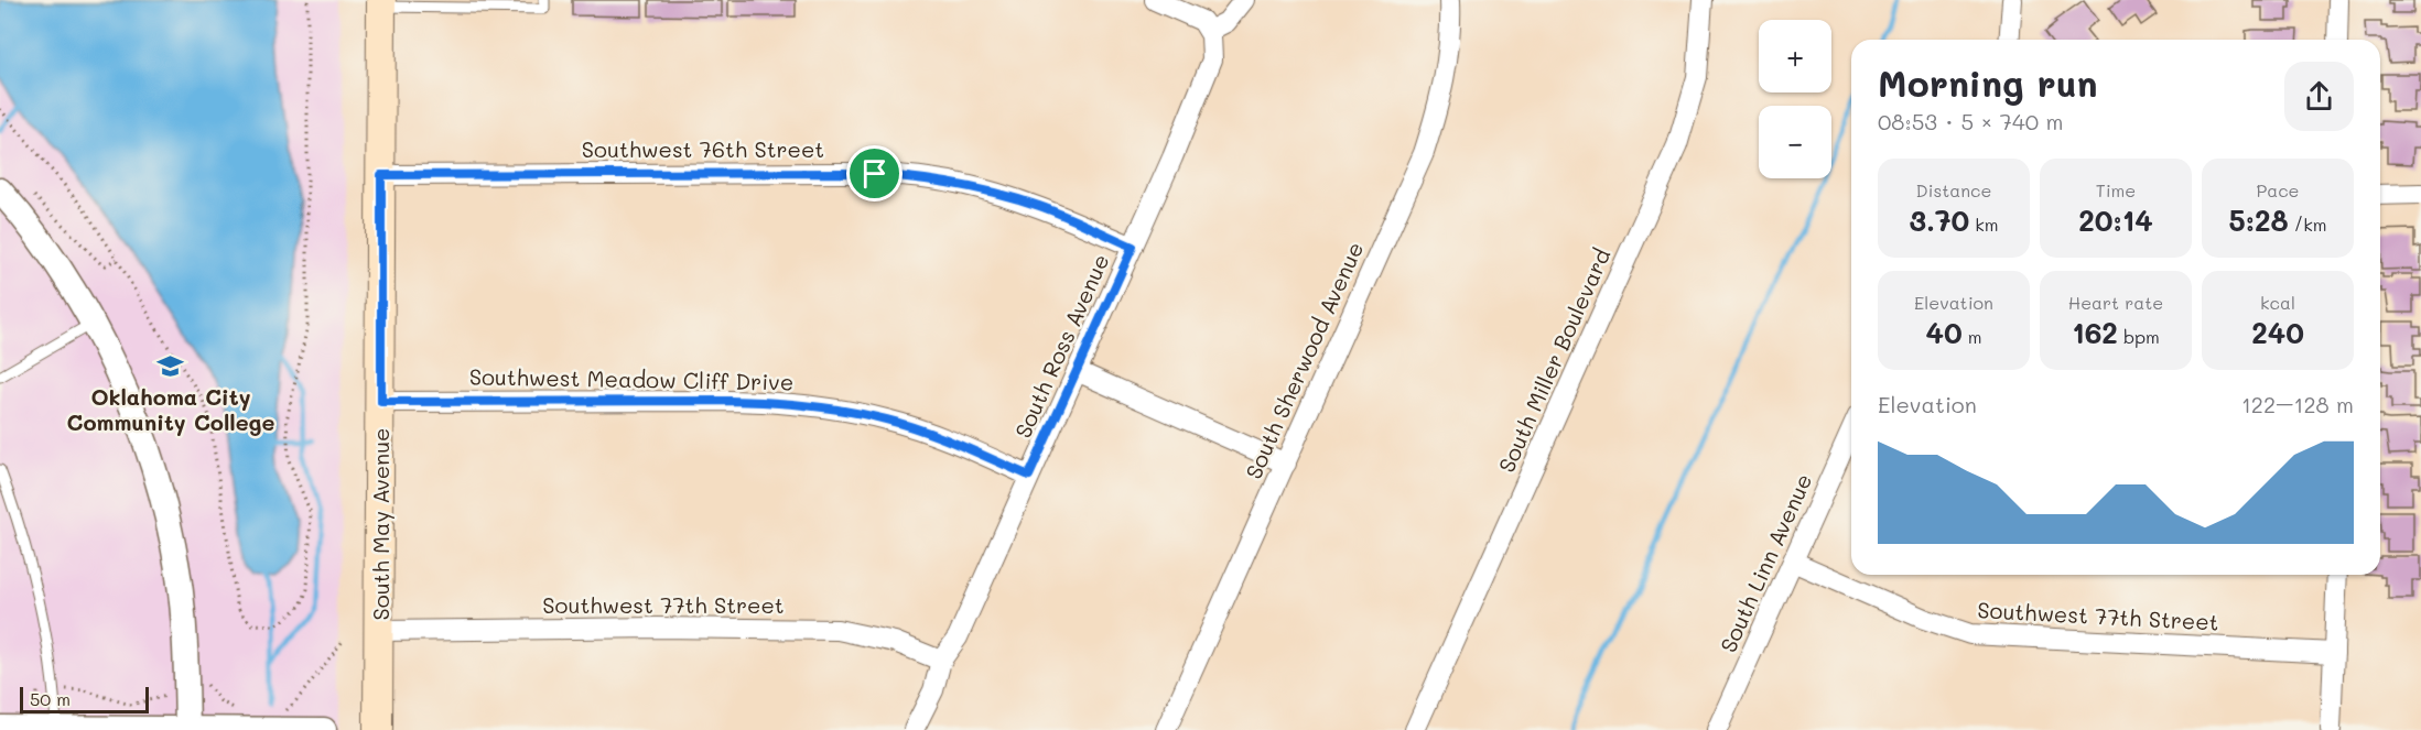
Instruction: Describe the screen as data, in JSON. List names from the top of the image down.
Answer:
{
  "streets": {
    "main road": ["South May Avenue"],
    "street": [
      "Southwest 76th Street",
      "South Ross Avenue",
      "South Sherwood Avenue",
      "South Miller Boulevard",
      "Southwest Meadow Cliff Drive",
      "South Linn Avenue",
      "Southwest 77th Street"
    ]
  },
  "crossings": [
    ["Southwest 76th Street", "South Ross Avenue"],
    ["Southwest 76th Street", "South May Avenue"],
    ["South Ross Avenue", "Southwest Meadow Cliff Drive"],
    ["South Ross Avenue", "Southwest 77th Street"],
    ["Southwest Meadow Cliff Drive", "South May Avenue"],
    ["South May Avenue", "Southwest 77th Street"],
    ["South Linn Avenue", "Southwest 77th Street"]
  ],
  "places": {
    "school or university": ["Oklahoma City Community College"]
  },
  "scale_bar": "50 m",
  "page": {
    "map_buttons": ["+", "−"],
    "heading": ["Morning run", "08:53 · 5 × 740 m"],
    "stats": [
      ["Distance", "3.70 km"],
      ["Time", "20:14"],
      ["Pace", "5:28 /km"],
      ["Elevation", "40 m"],
      ["Heart rate", "162 bpm"],
      ["kcal", "240"]
    ],
    "chart": ["Elevation", "122–128 m"],
    "scale": "50 m"
  }
}
